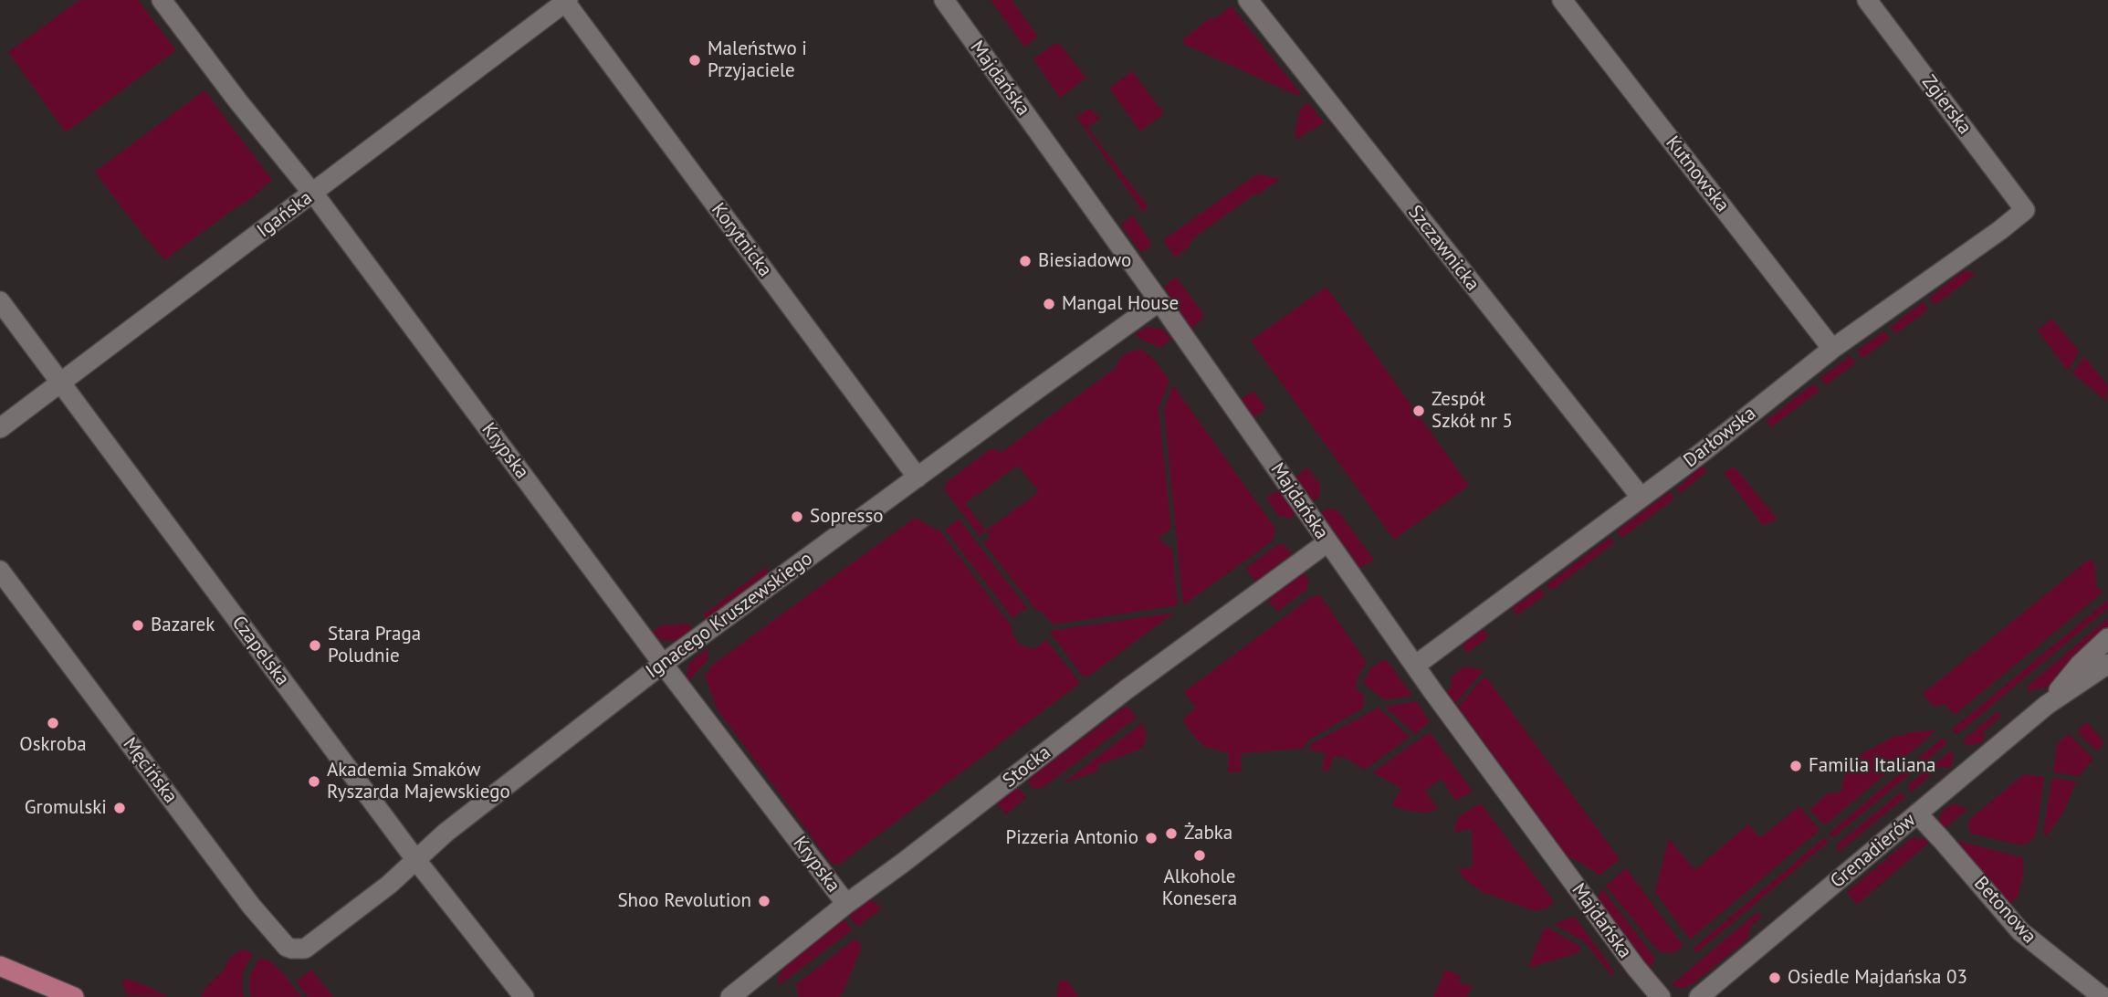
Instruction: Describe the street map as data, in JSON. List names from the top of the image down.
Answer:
{
  "streets": {
    "street": [
      "Majdańska",
      "Zgierska",
      "Kutnowska",
      "Igańska",
      "Korytnicka",
      "Szczawnicka",
      "Darłowska",
      "Krypska",
      "Ignacego Kruszewskiego",
      "Czapelska",
      "Stocka",
      "Męcińska",
      "Grenadierów",
      "Betonowa"
    ]
  },
  "crossings": [
    ["Majdańska", "Darłowska"],
    ["Majdańska", "Ignacego Kruszewskiego"],
    ["Majdańska", "Stocka"],
    ["Zgierska", "Darłowska"],
    ["Kutnowska", "Darłowska"],
    ["Igańska", "Korytnicka"],
    ["Igańska", "Krypska"],
    ["Igańska", "Czapelska"],
    ["Korytnicka", "Ignacego Kruszewskiego"],
    ["Szczawnicka", "Darłowska"],
    ["Krypska", "Ignacego Kruszewskiego"],
    ["Krypska", "Stocka"],
    ["Ignacego Kruszewskiego", "Czapelska"],
    ["Ignacego Kruszewskiego", "Męcińska"],
    ["Grenadierów", "Betonowa"]
  ],
  "places": [
    "Maleństwo i Przyjaciele",
    "Biesiadowo",
    "Mangal House",
    "Zespół Szkół nr 5",
    "Sopresso",
    "Bazarek",
    "Stara Praga Poludnie",
    "Oskroba",
    "Familia Italiana",
    "Akademia Smaków Ryszarda Majewskiego",
    "Gromulski",
    "Żabka",
    "Pizzeria Antonio",
    "Alkohole Konesera",
    "Shoo Revolution",
    "Osiedle Majdańska 03"
  ]
}
